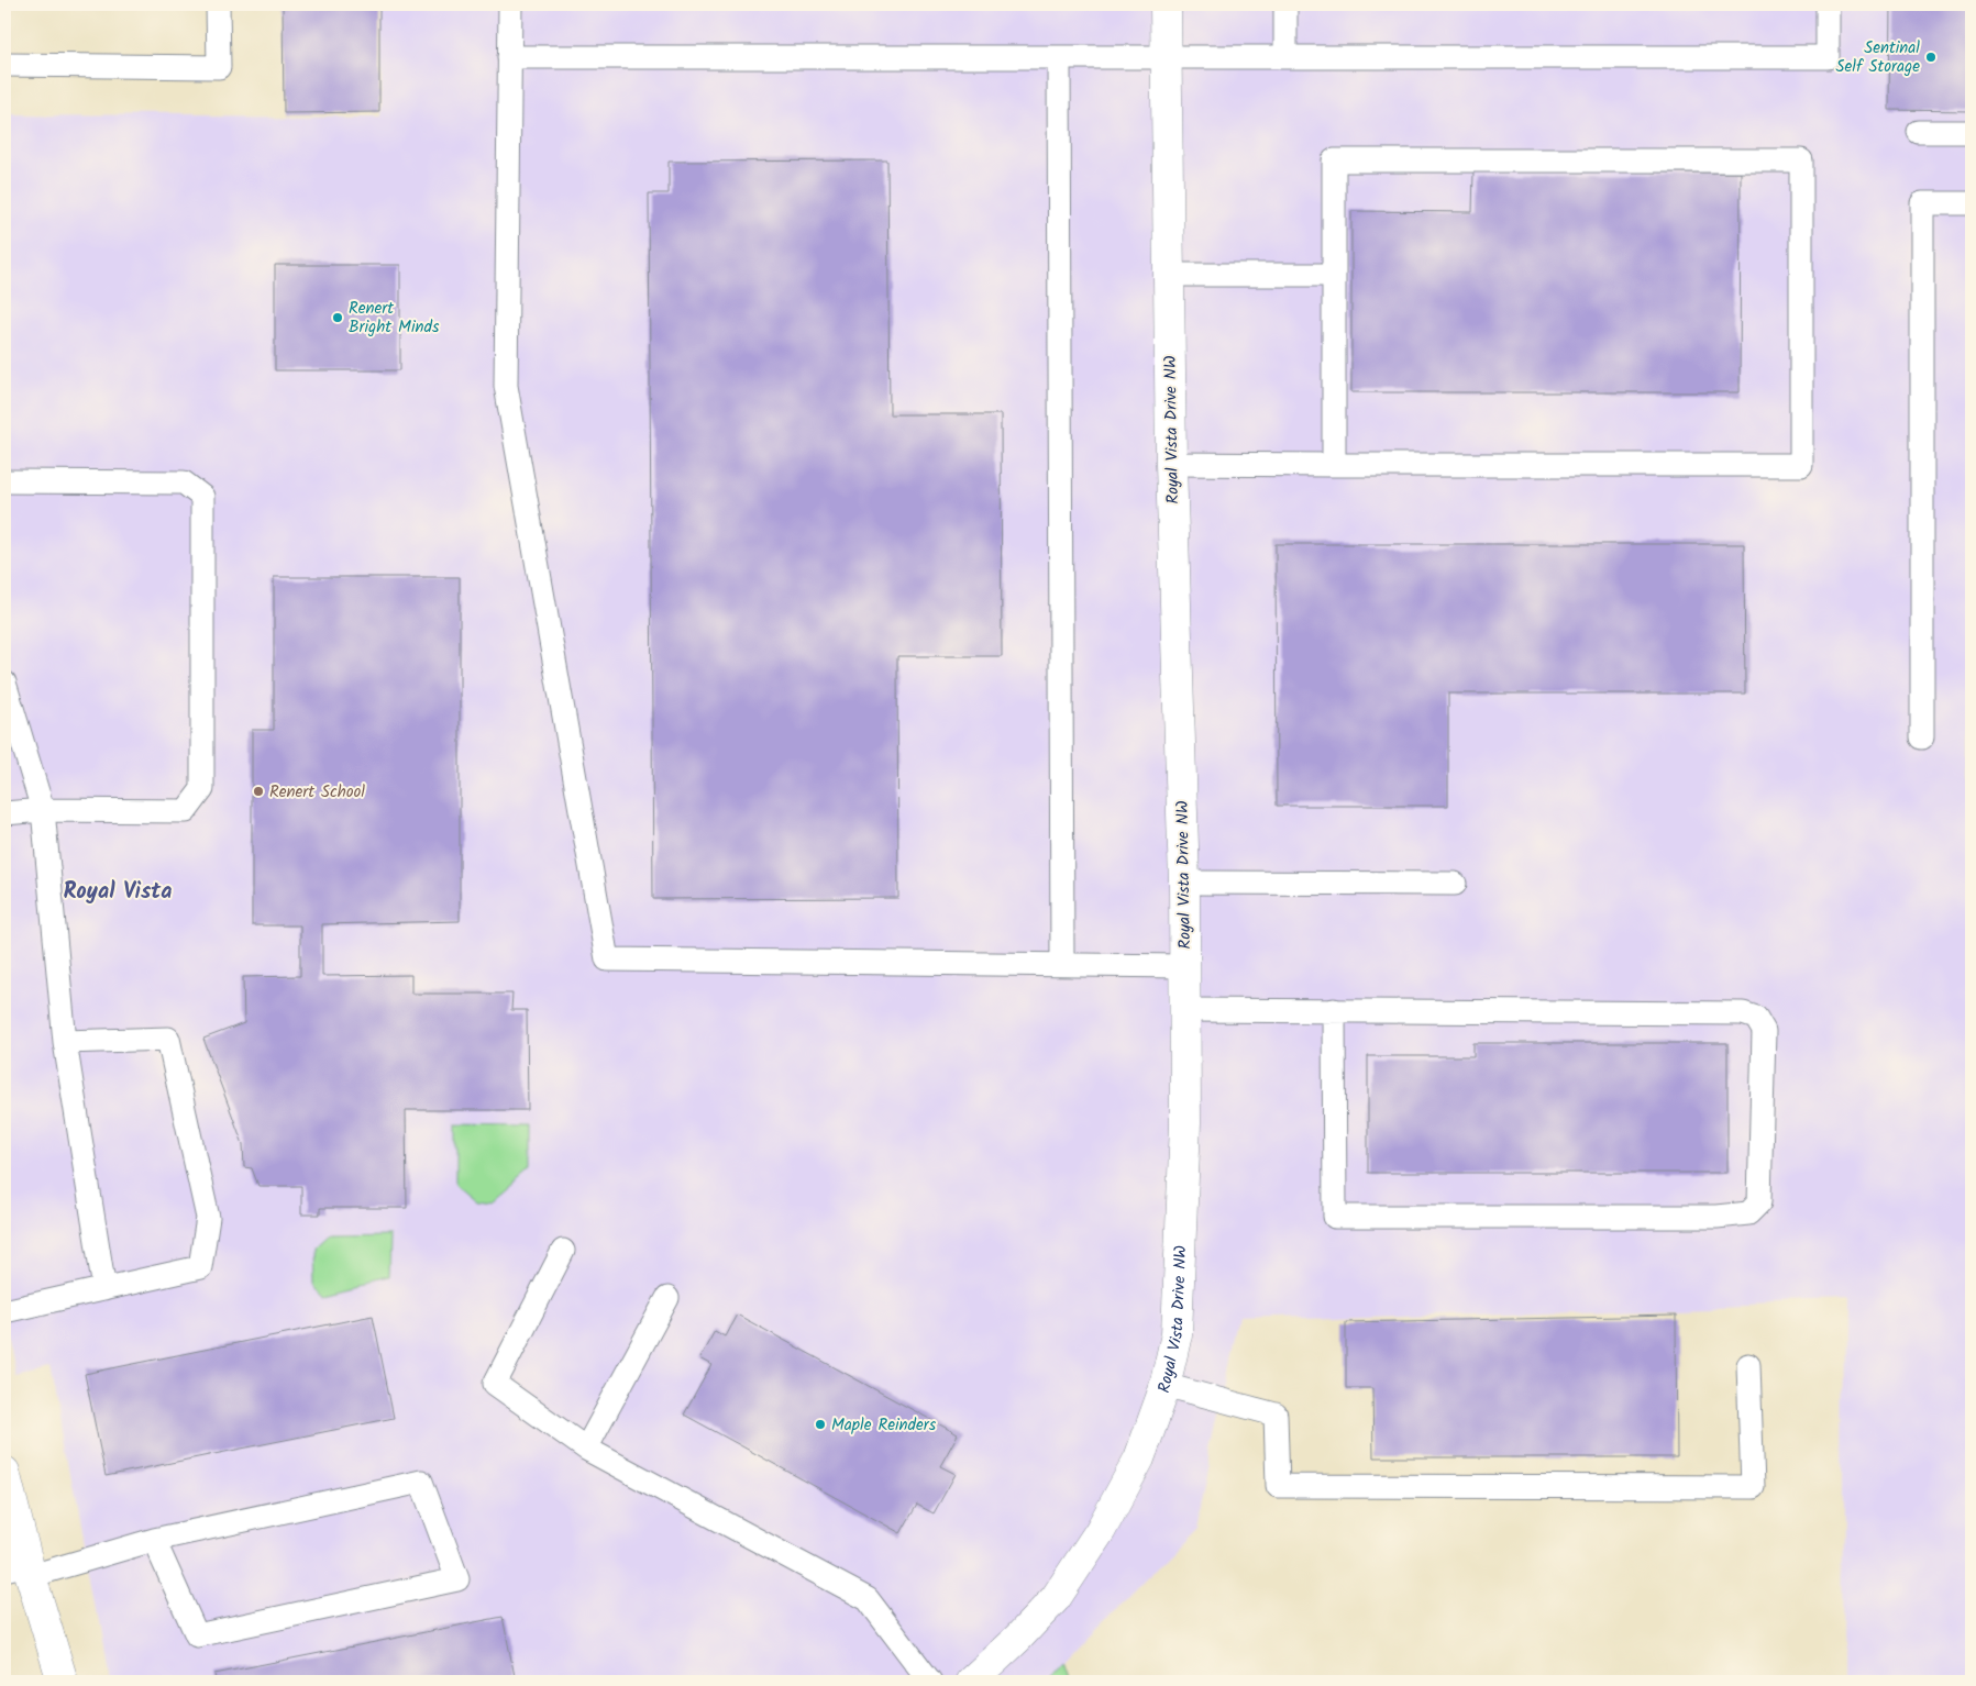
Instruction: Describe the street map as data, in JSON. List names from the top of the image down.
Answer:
{
  "streets": {
    "street": ["Royal Vista Drive NW"]
  },
  "districts": ["Royal Vista"],
  "places": [
    "Sentinal Self Storage",
    "Renert Bright Minds",
    "Renert School",
    "Maple Reinders"
  ]
}
